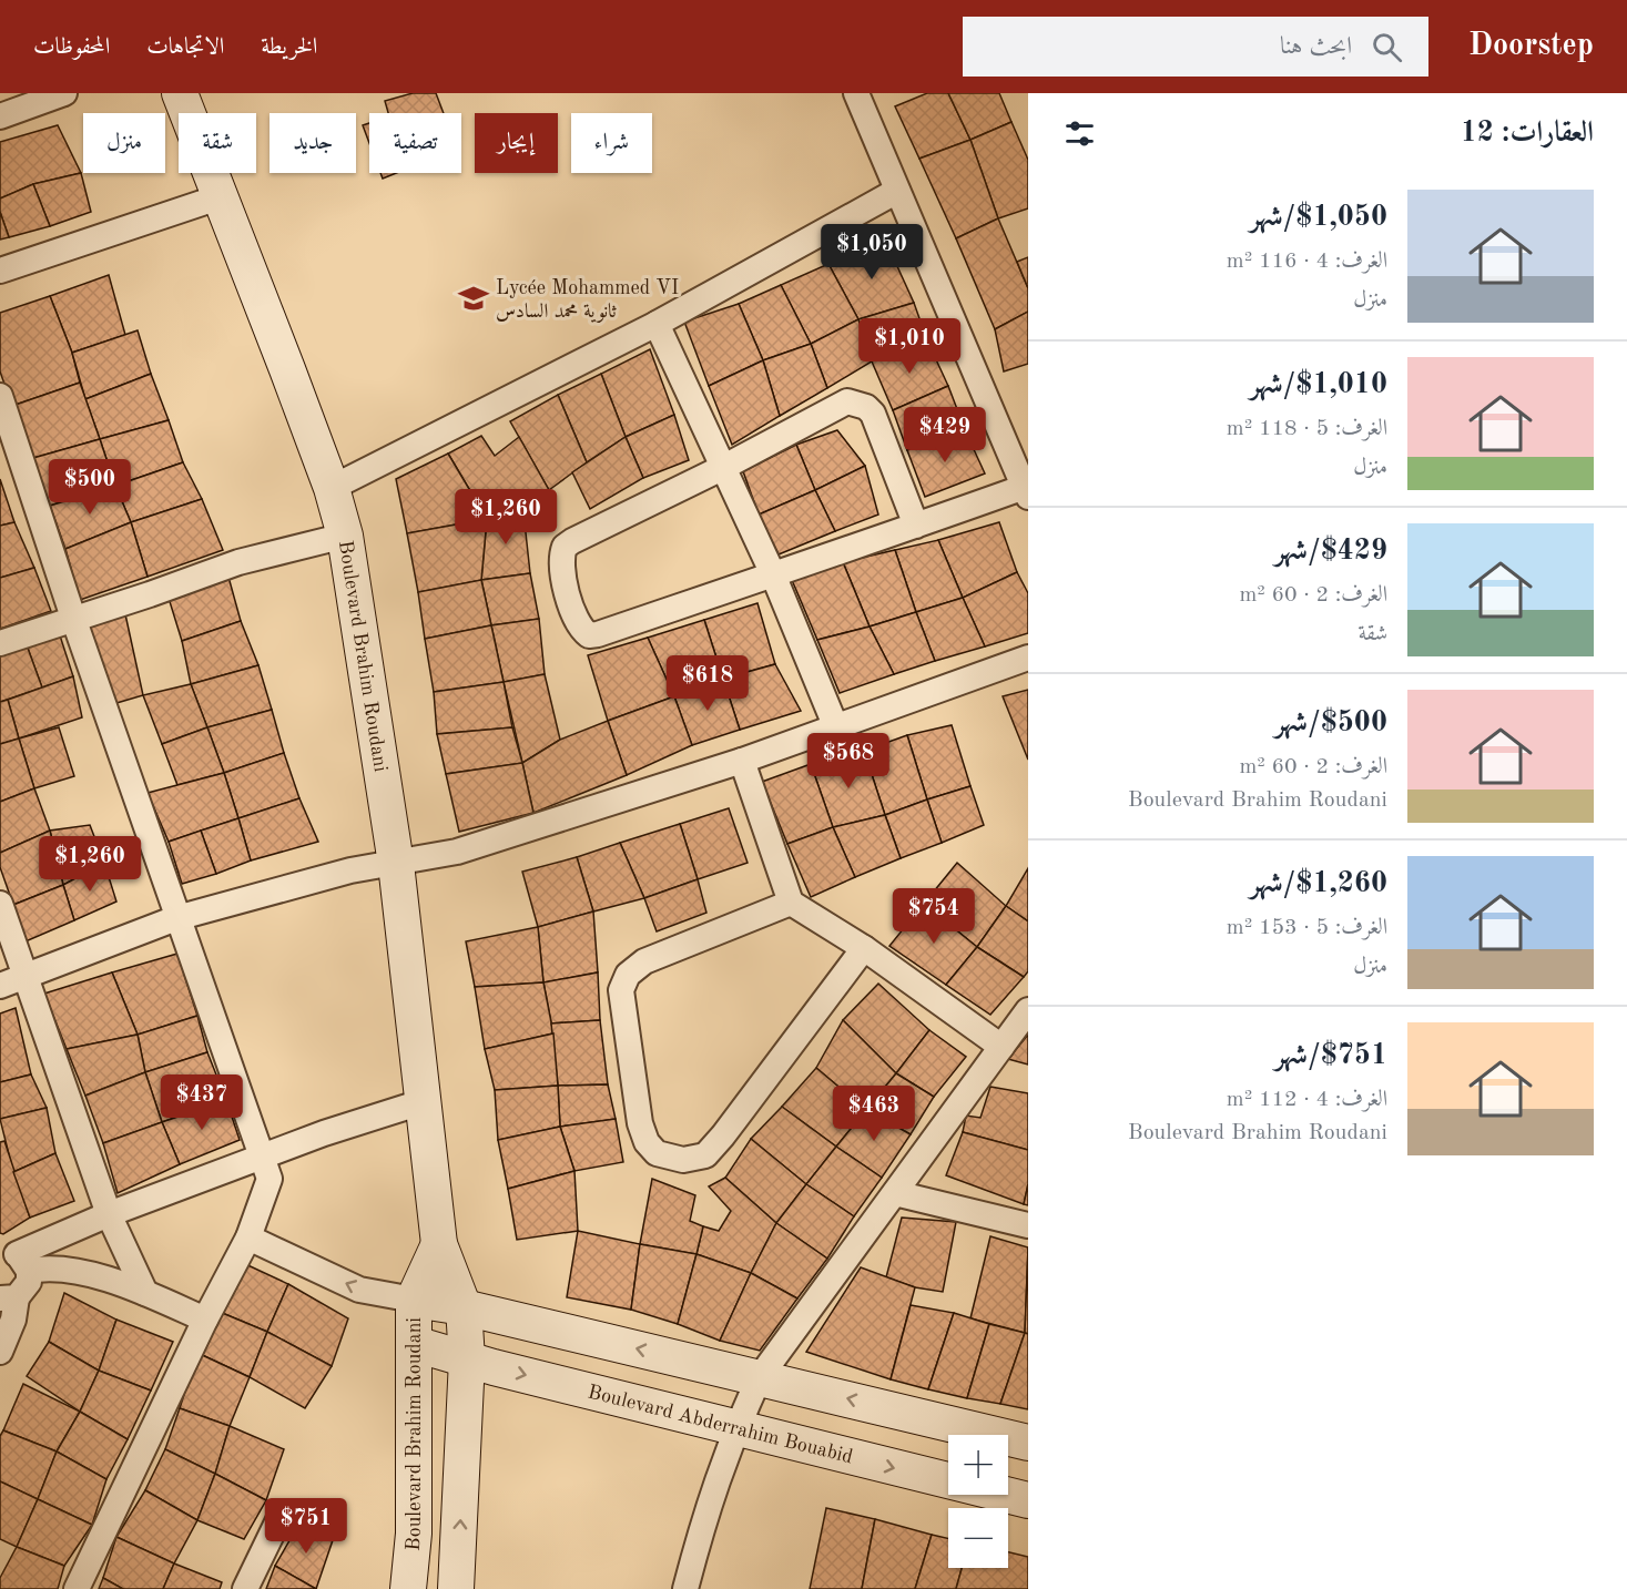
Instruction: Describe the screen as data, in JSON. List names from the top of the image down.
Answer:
{
  "streets": {
    "main road": ["Boulevard Brahim Roudani", "Boulevard Abderrahim Bouabid"]
  },
  "crossings": [
    ["Boulevard Brahim Roudani", "Boulevard Abderrahim Bouabid"]
  ],
  "places": {
    "school or university": ["Lycée Mohammed VI ثانوية محمد السادس"]
  },
  "page": {
    "header": "Doorstep",
    "search": "ابحث هنا",
    "nav": ["الخريطة", "الاتجاهات", "المحفوظات"],
    "heading": "العقارات: 12",
    "chip": [
      "شراء",
      "إيجار",
      "تصفية",
      "جديد",
      "شقة",
      "منزل"
    ],
    "list": [
      {
        "name": "$1,050/شهر",
        "note": "الغرف: 4 · 116 m² · منزل"
      },
      {
        "name": "$1,010/شهر",
        "note": "الغرف: 5 · 118 m² · منزل"
      },
      {
        "name": "$429/شهر",
        "note": "الغرف: 2 · 60 m² · شقة"
      },
      {
        "name": "$500/شهر",
        "note": "الغرف: 2 · 60 m² · Boulevard Brahim Roudani"
      },
      {
        "name": "$1,260/شهر",
        "note": "الغرف: 5 · 153 m² · منزل"
      },
      {
        "name": "$751/شهر",
        "note": "الغرف: 4 · 112 m² · Boulevard Brahim Roudani"
      }
    ],
    "price": [
      "$1,050",
      "$1,010",
      "$429",
      "$500",
      "$1,260",
      "$618",
      "$568",
      "$1,260",
      "$754",
      "$437",
      "$463",
      "$751"
    ],
    "map_buttons": ["+", "−"]
  }
}
